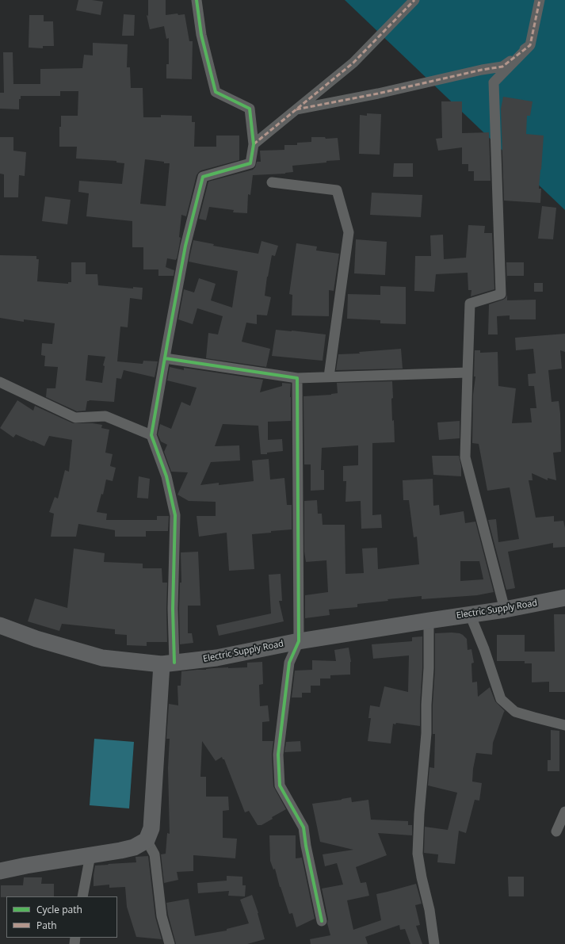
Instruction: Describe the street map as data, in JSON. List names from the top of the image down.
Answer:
{
  "streets": {
    "main road": ["Electric Supply Road"]
  },
  "legend": ["Cycle path", "Path"]
}
